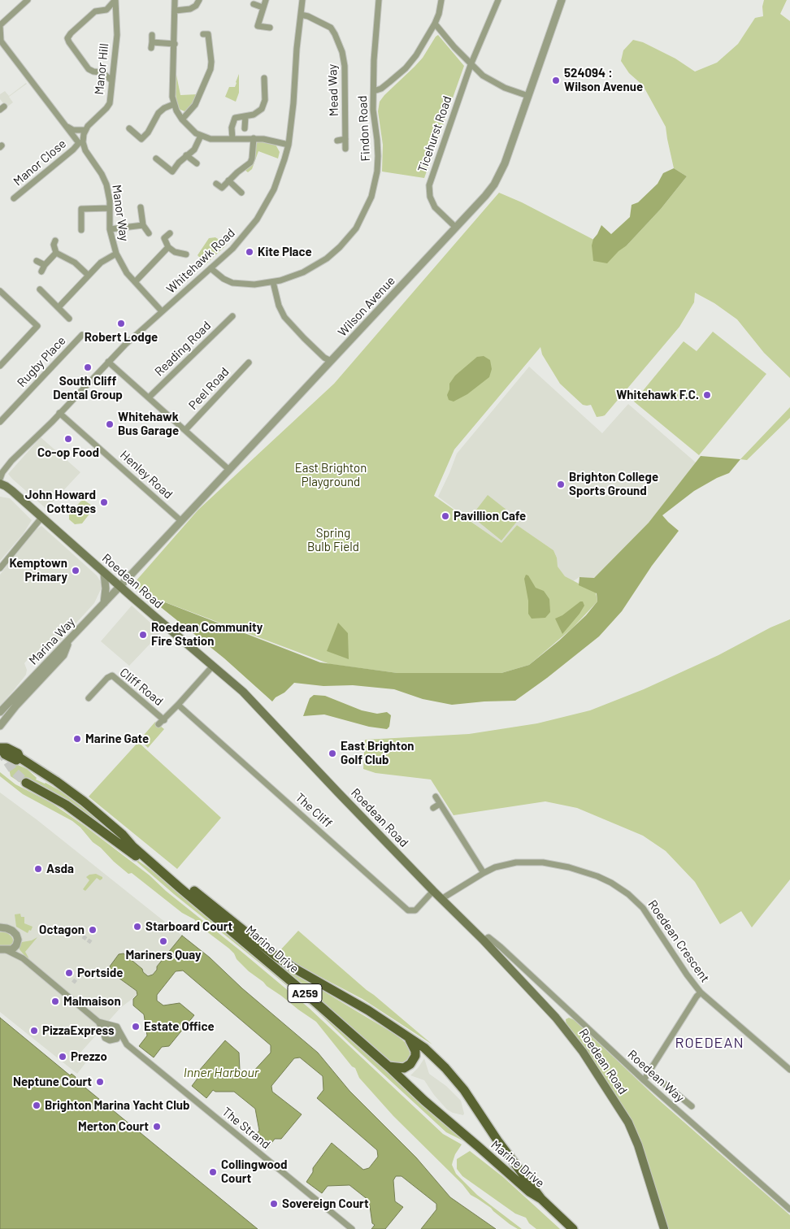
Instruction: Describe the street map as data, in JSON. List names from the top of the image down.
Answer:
{
  "streets": {
    "main road": ["Roedean Road", "Marine Drive", "A259"],
    "street": [
      "Manor Hill",
      "Mead Way",
      "Findon Road",
      "Ticehurst Road",
      "Manor Close",
      "Manor Way",
      "Whitehawk Road",
      "Wilson Avenue",
      "Reading Road",
      "Rugby Place",
      "Peel Road",
      "Henley Road",
      "Marina Way",
      "Cliff Road",
      "The Cliff",
      "Roedean Crescent",
      "Roedean Way",
      "The Strand"
    ]
  },
  "crossings": [
    ["Mead Way", "Whitehawk Road"],
    ["Findon Road", "Whitehawk Road"],
    ["Ticehurst Road", "Wilson Avenue"],
    ["Manor Close", "Manor Way"],
    ["Manor Way", "Whitehawk Road"],
    ["Whitehawk Road", "Henley Road"],
    ["Wilson Avenue", "Henley Road"],
    ["Wilson Avenue", "Roedean Road"],
    ["Wilson Avenue", "Marina Way"],
    ["Roedean Road", "Marina Way"],
    ["Roedean Road", "The Cliff"],
    ["Roedean Road", "Roedean Crescent"],
    ["Roedean Road", "Roedean Way"]
  ],
  "districts": ["ROEDEAN"],
  "water": ["Inner Harbour"],
  "parks": ["East Brighton Playground", "Spring Bulb Field"],
  "places": [
    "524094 : Wilson Avenue",
    "Kite Place",
    "Robert Lodge",
    "South Cliff Dental Group",
    "Whitehawk F.C.",
    "Whitehawk Bus Garage",
    "Co-op Food",
    "Brighton College Sports Ground",
    "John Howard Cottages",
    "Pavillion Cafe",
    "Kemptown Primary",
    "Roedean Community Fire Station",
    "Marine Gate",
    "East Brighton Golf Club",
    "Asda",
    "Starboard Court",
    "Octagon",
    "Mariners Quay",
    "Portside",
    "Malmaison",
    "Estate Office",
    "PizzaExpress",
    "Prezzo",
    "Neptune Court",
    "Brighton Marina Yacht Club",
    "Merton Court",
    "Collingwood Court",
    "Sovereign Court"
  ]
}
